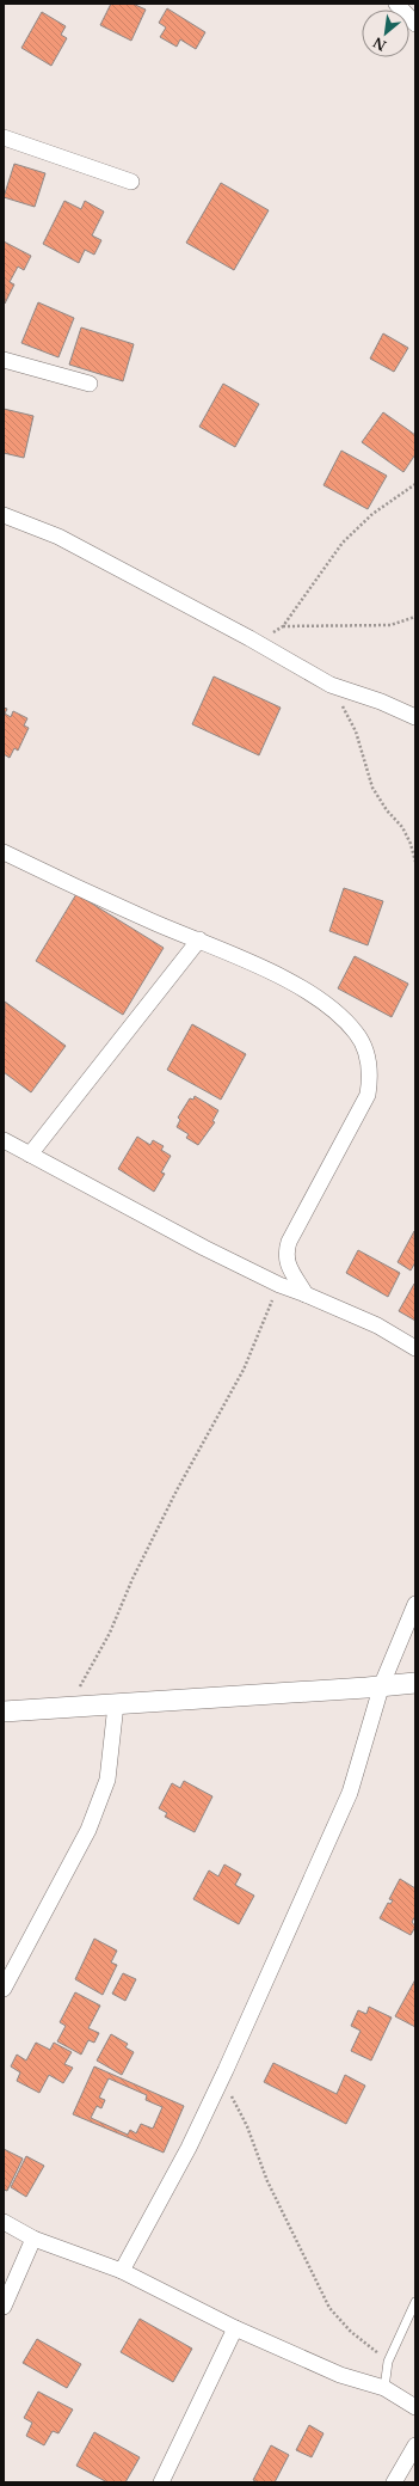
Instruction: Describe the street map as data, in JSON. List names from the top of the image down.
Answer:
{
  "north": "bottom left"
}
